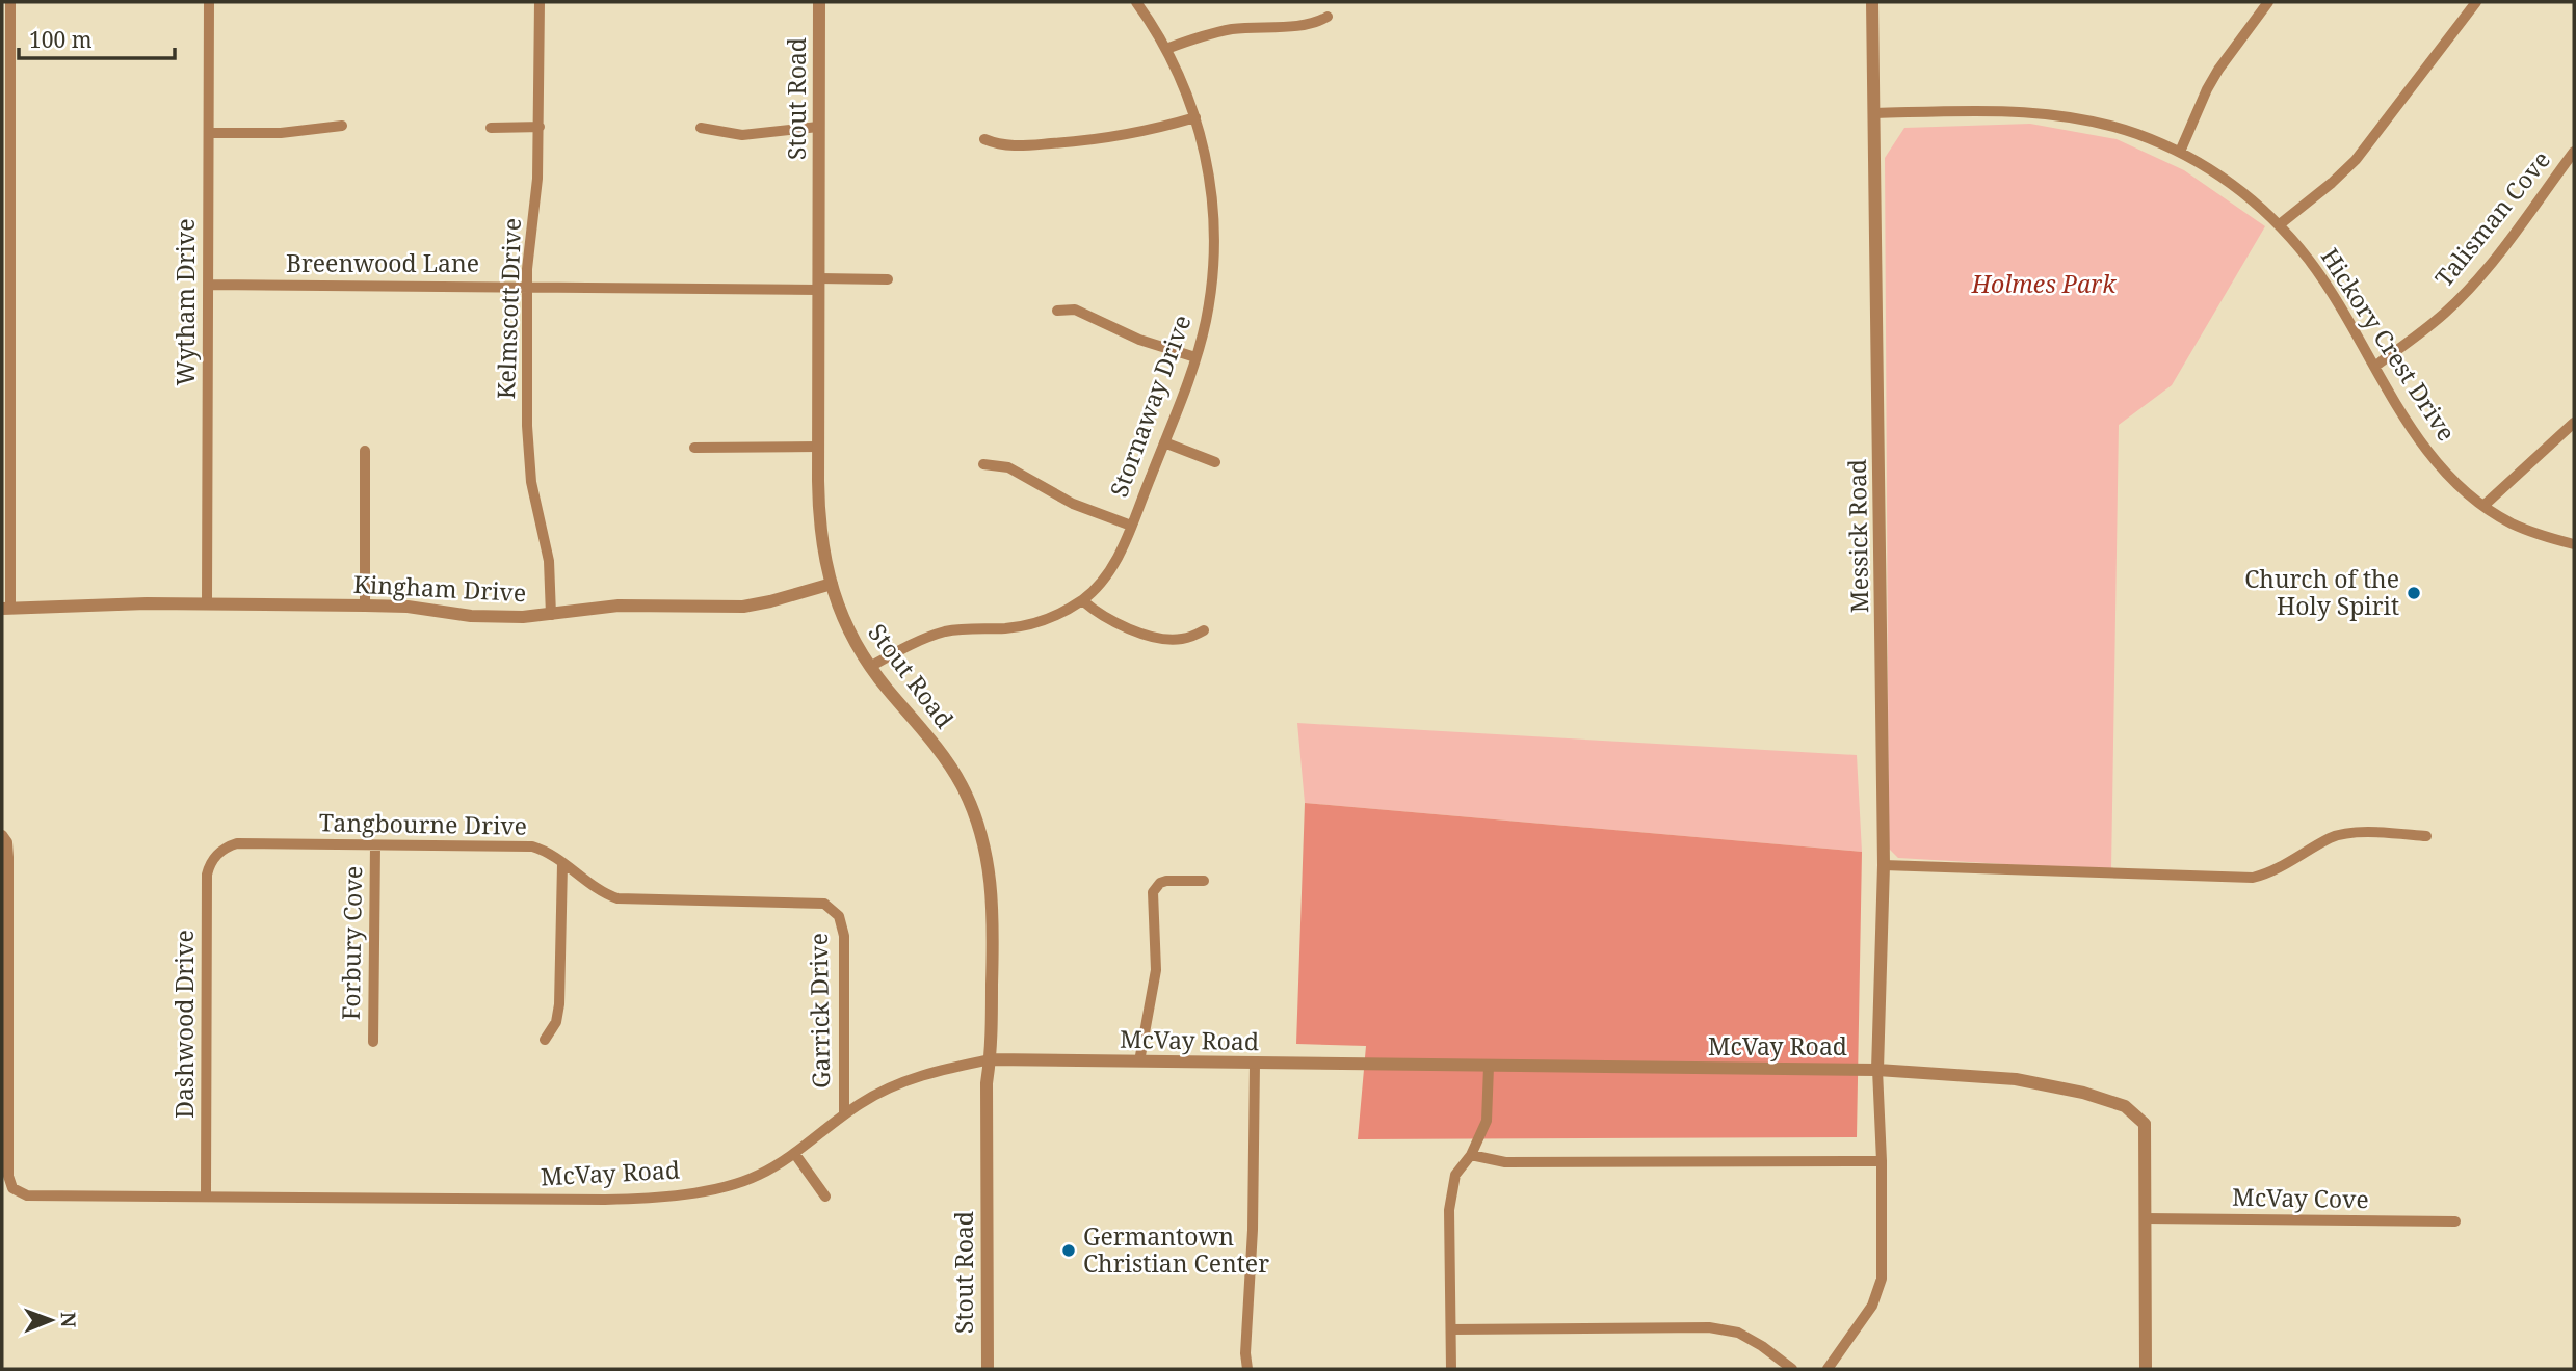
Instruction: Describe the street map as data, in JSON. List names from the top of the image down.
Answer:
{
  "streets": {
    "street": [
      "Stout Road",
      "Talisman Cove",
      "Breenwood Lane",
      "Wytham Drive",
      "Kelmscott Drive",
      "Hickory Crest Drive",
      "Stornaway Drive",
      "Messick Road",
      "Kingham Drive",
      "Tangbourne Drive",
      "Forbury Cove",
      "Garrick Drive",
      "Dashwood Drive",
      "McVay Road",
      "McVay Cove"
    ]
  },
  "crossings": [
    ["Stout Road", "Breenwood Lane"],
    ["Stout Road", "Stornaway Drive"],
    ["Stout Road", "Kingham Drive"],
    ["Stout Road", "McVay Road"],
    ["Talisman Cove", "Hickory Crest Drive"],
    ["Breenwood Lane", "Wytham Drive"],
    ["Breenwood Lane", "Kelmscott Drive"],
    ["Wytham Drive", "Kingham Drive"],
    ["Kelmscott Drive", "Kingham Drive"],
    ["Hickory Crest Drive", "Messick Road"],
    ["Messick Road", "McVay Road"],
    ["Tangbourne Drive", "Forbury Cove"],
    ["Tangbourne Drive", "Garrick Drive"],
    ["Tangbourne Drive", "Dashwood Drive"],
    ["Garrick Drive", "McVay Road"],
    ["Dashwood Drive", "McVay Road"],
    ["McVay Road", "McVay Cove"]
  ],
  "parks": ["Holmes Park"],
  "places": ["Church of the Holy Spirit", "Germantown Christian Center"],
  "scale_bar": "100 m",
  "north": "right"
}
